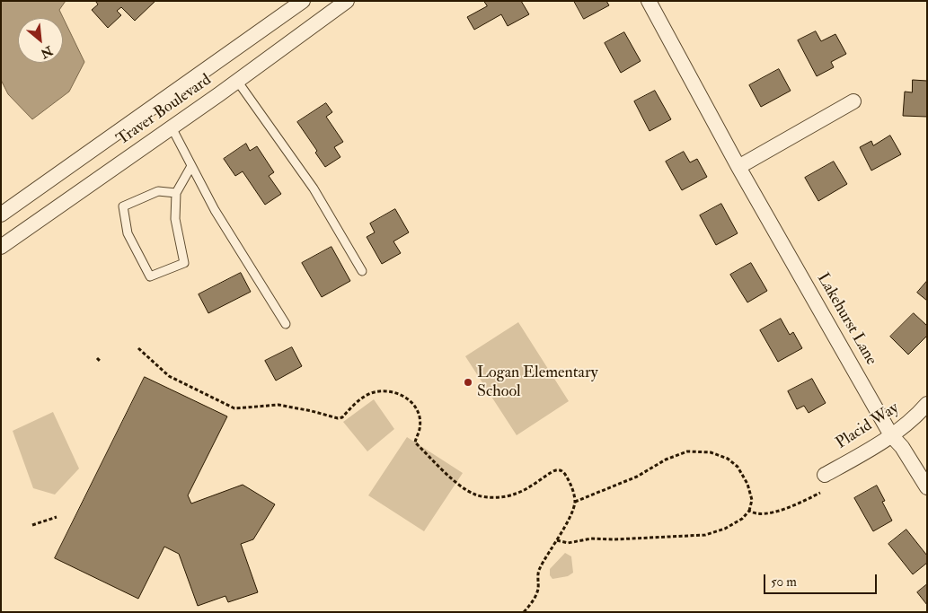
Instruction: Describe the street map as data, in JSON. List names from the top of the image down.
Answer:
{
  "streets": {
    "street": ["Traver Boulevard", "Lakehurst Lane", "Placid Way"]
  },
  "crossings": [
    ["Lakehurst Lane", "Placid Way"]
  ],
  "places": ["Logan Elementary School"],
  "scale_bar": "50 m",
  "north": "bottom right"
}
